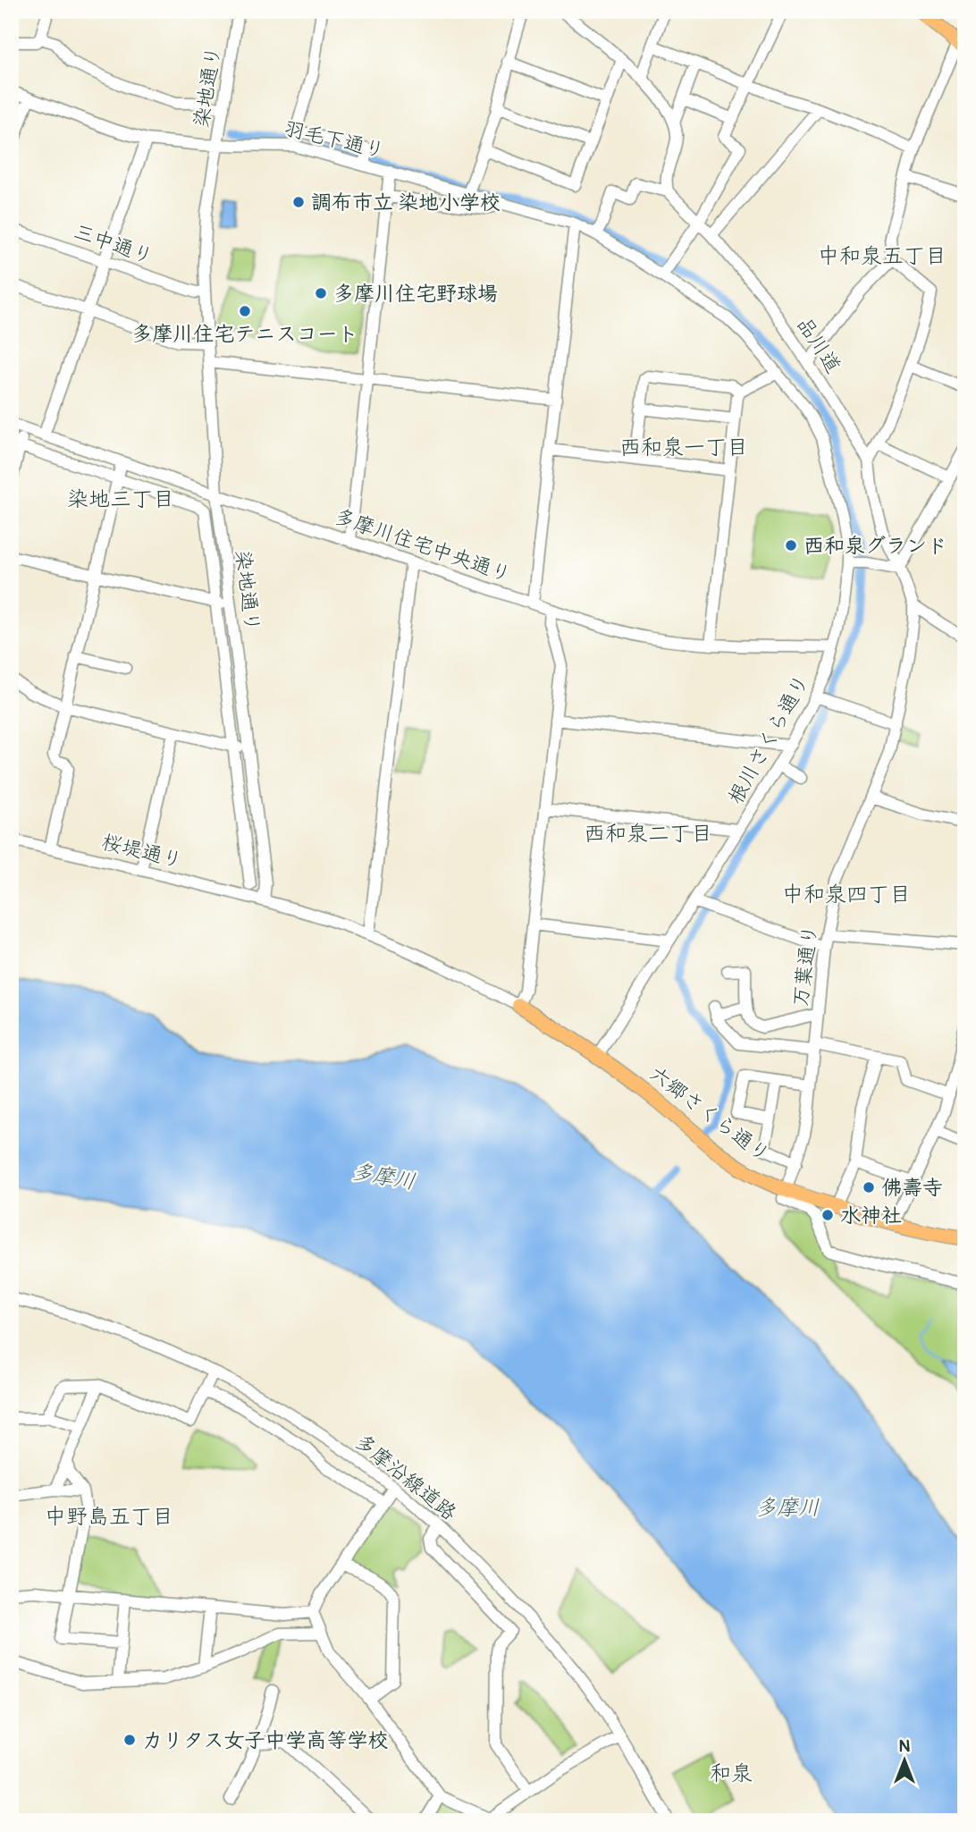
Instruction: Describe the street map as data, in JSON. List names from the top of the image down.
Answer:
{
  "streets": {
    "main road": ["六郷さくら通り"],
    "street": [
      "染地通り",
      "羽毛下通り",
      "三中通り",
      "品川道",
      "多摩川住宅中央通り",
      "根川さくら通り",
      "桜堤通り",
      "万葉通り",
      "多摩沿線道路"
    ]
  },
  "crossings": [
    ["染地通り", "羽毛下通り"],
    ["染地通り", "三中通り"],
    ["染地通り", "多摩川住宅中央通り"],
    ["染地通り", "桜堤通り"],
    ["羽毛下通り", "根川さくら通り"],
    ["品川道", "万葉通り"],
    ["多摩川住宅中央通り", "根川さくら通り"],
    ["根川さくら通り", "六郷さくら通り"],
    ["万葉通り", "六郷さくら通り"]
  ],
  "districts": [
    "中和泉五丁目",
    "西和泉一丁目",
    "染地三丁目",
    "西和泉二丁目",
    "中和泉四丁目",
    "中野島五丁目",
    "和泉"
  ],
  "water": ["多摩川"],
  "places": [
    "調布市立 染地小学校",
    "多摩川住宅野球場",
    "多摩川住宅テニスコート",
    "西和泉グランド",
    "佛壽寺",
    "水神社",
    "カリタス女子中学高等学校"
  ],
  "north": "top"
}
